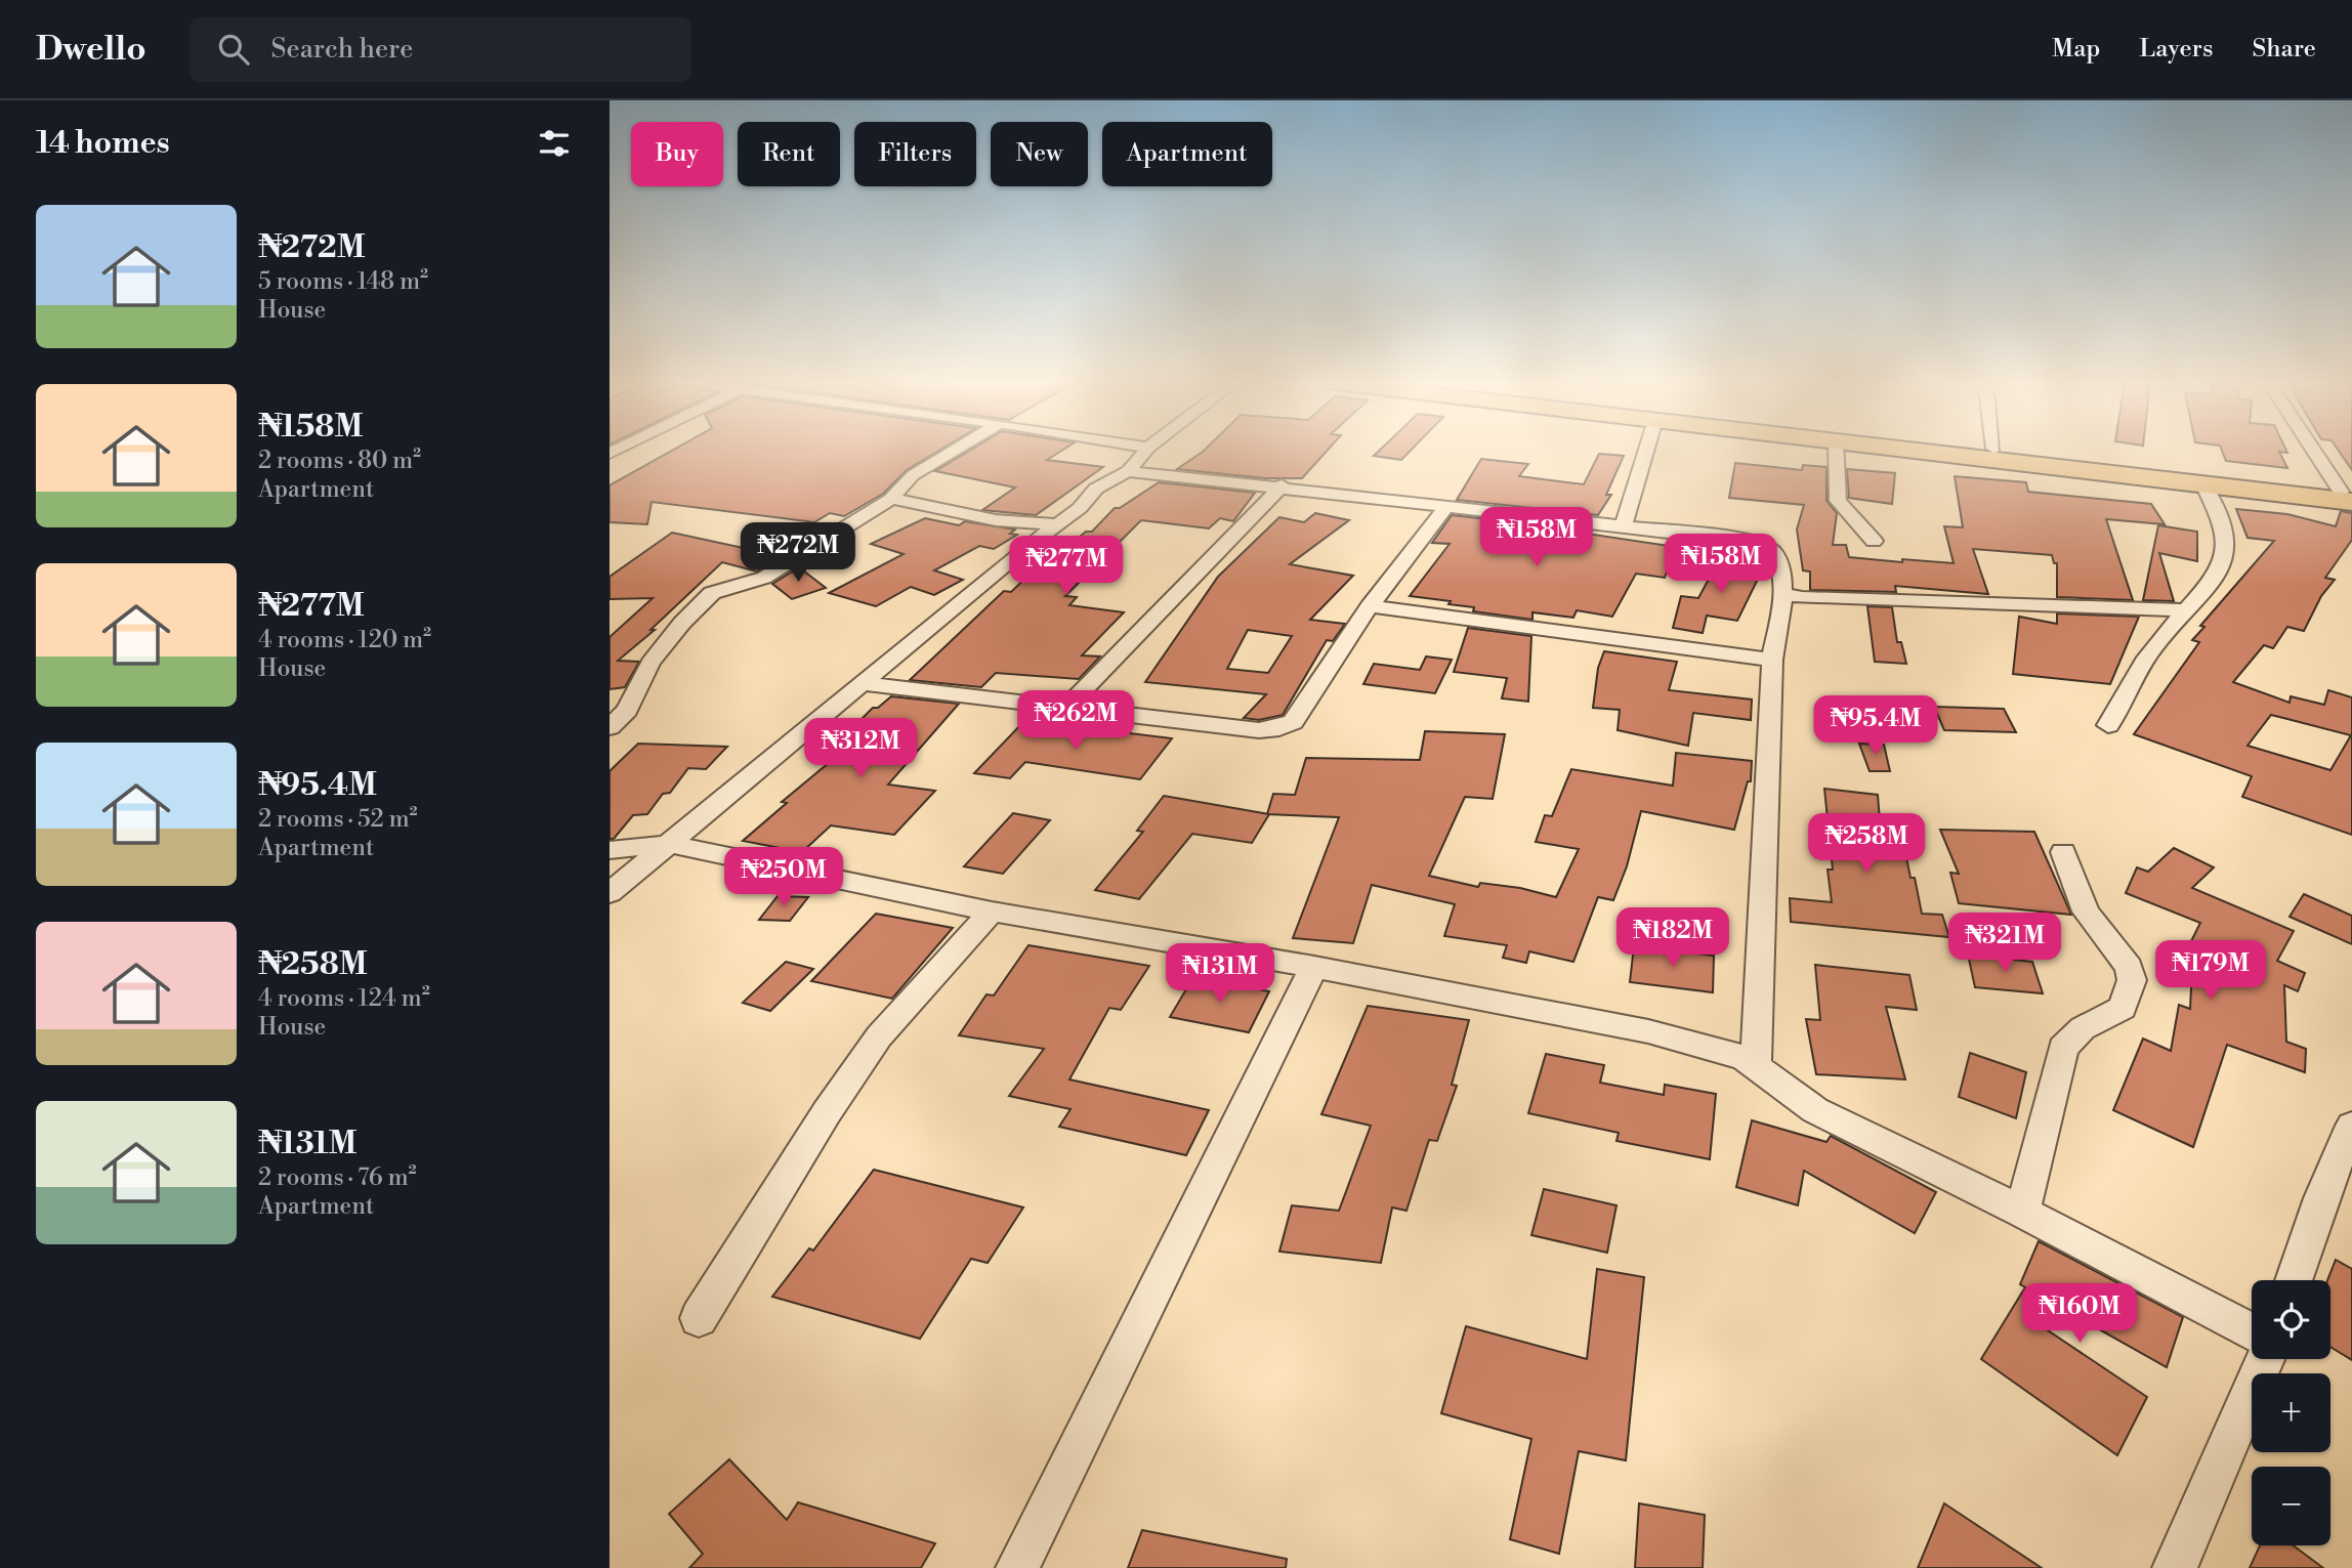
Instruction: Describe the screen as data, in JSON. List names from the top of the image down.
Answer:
{
  "page": {
    "header": "Dwello",
    "search": "Search here",
    "nav": ["Map", "Layers", "Share"],
    "heading": "14 homes",
    "chip": [
      "Buy",
      "Rent",
      "Filters",
      "New",
      "Apartment"
    ],
    "list": [
      {
        "name": "₦272M",
        "note": "5 rooms · 148 m² · House"
      },
      {
        "name": "₦158M",
        "note": "2 rooms · 80 m² · Apartment"
      },
      {
        "name": "₦277M",
        "note": "4 rooms · 120 m² · House"
      },
      {
        "name": "₦95.4M",
        "note": "2 rooms · 52 m² · Apartment"
      },
      {
        "name": "₦258M",
        "note": "4 rooms · 124 m² · House"
      },
      {
        "name": "₦131M",
        "note": "2 rooms · 76 m² · Apartment"
      }
    ],
    "price": [
      "₦158M",
      "₦272M",
      "₦158M",
      "₦277M",
      "₦262M",
      "₦95.4M",
      "₦312M",
      "₦258M",
      "₦250M",
      "₦182M",
      "₦321M",
      "₦179M",
      "₦131M",
      "₦160M"
    ],
    "map_buttons": ["+", "−"]
  }
}
